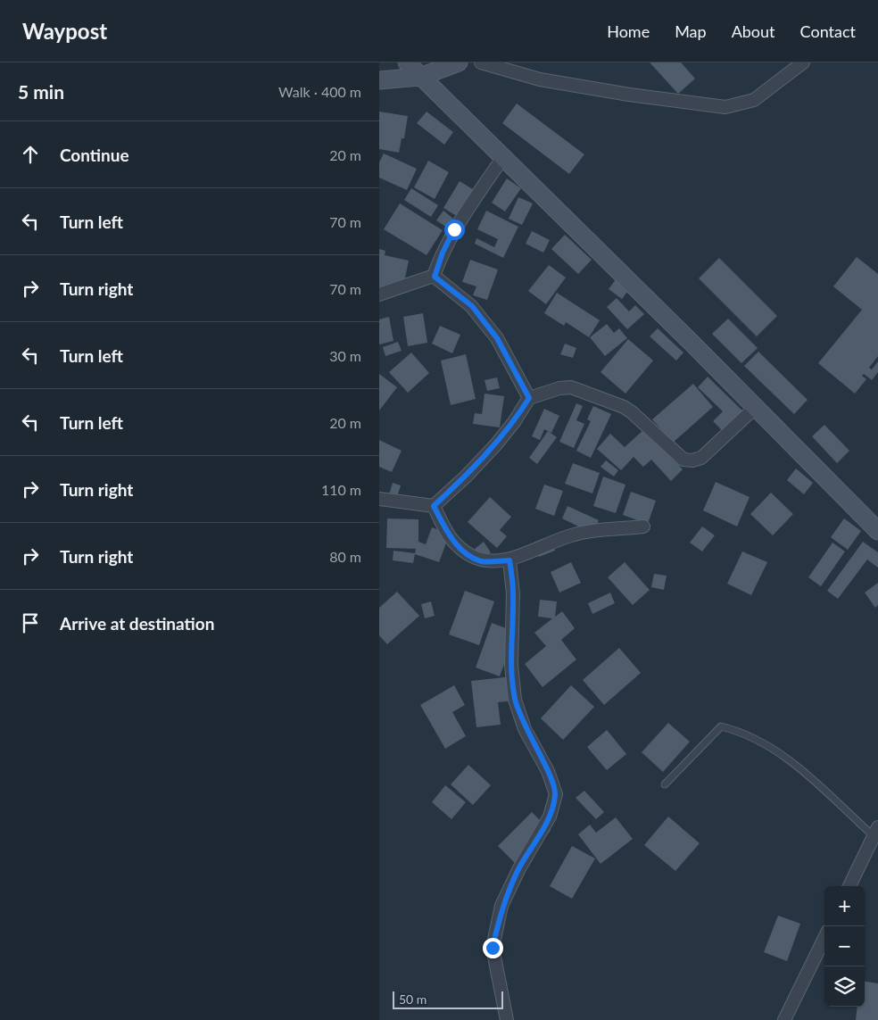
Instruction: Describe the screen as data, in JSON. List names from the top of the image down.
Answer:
{
  "scale_bar": "50 m",
  "page": {
    "header": "Waypost",
    "nav": [
      "Home",
      "Map",
      "About",
      "Contact"
    ],
    "heading": ["5 min", "Walk · 400 m"],
    "list": [
      ["Continue", "20 m"],
      ["Turn left", "70 m"],
      ["Turn right", "70 m"],
      ["Turn left", "30 m"],
      ["Turn left", "20 m"],
      ["Turn right", "110 m"],
      ["Turn right", "80 m"],
      "Arrive at destination"
    ],
    "map_buttons": ["+", "−"],
    "scale": "50 m"
  }
}
